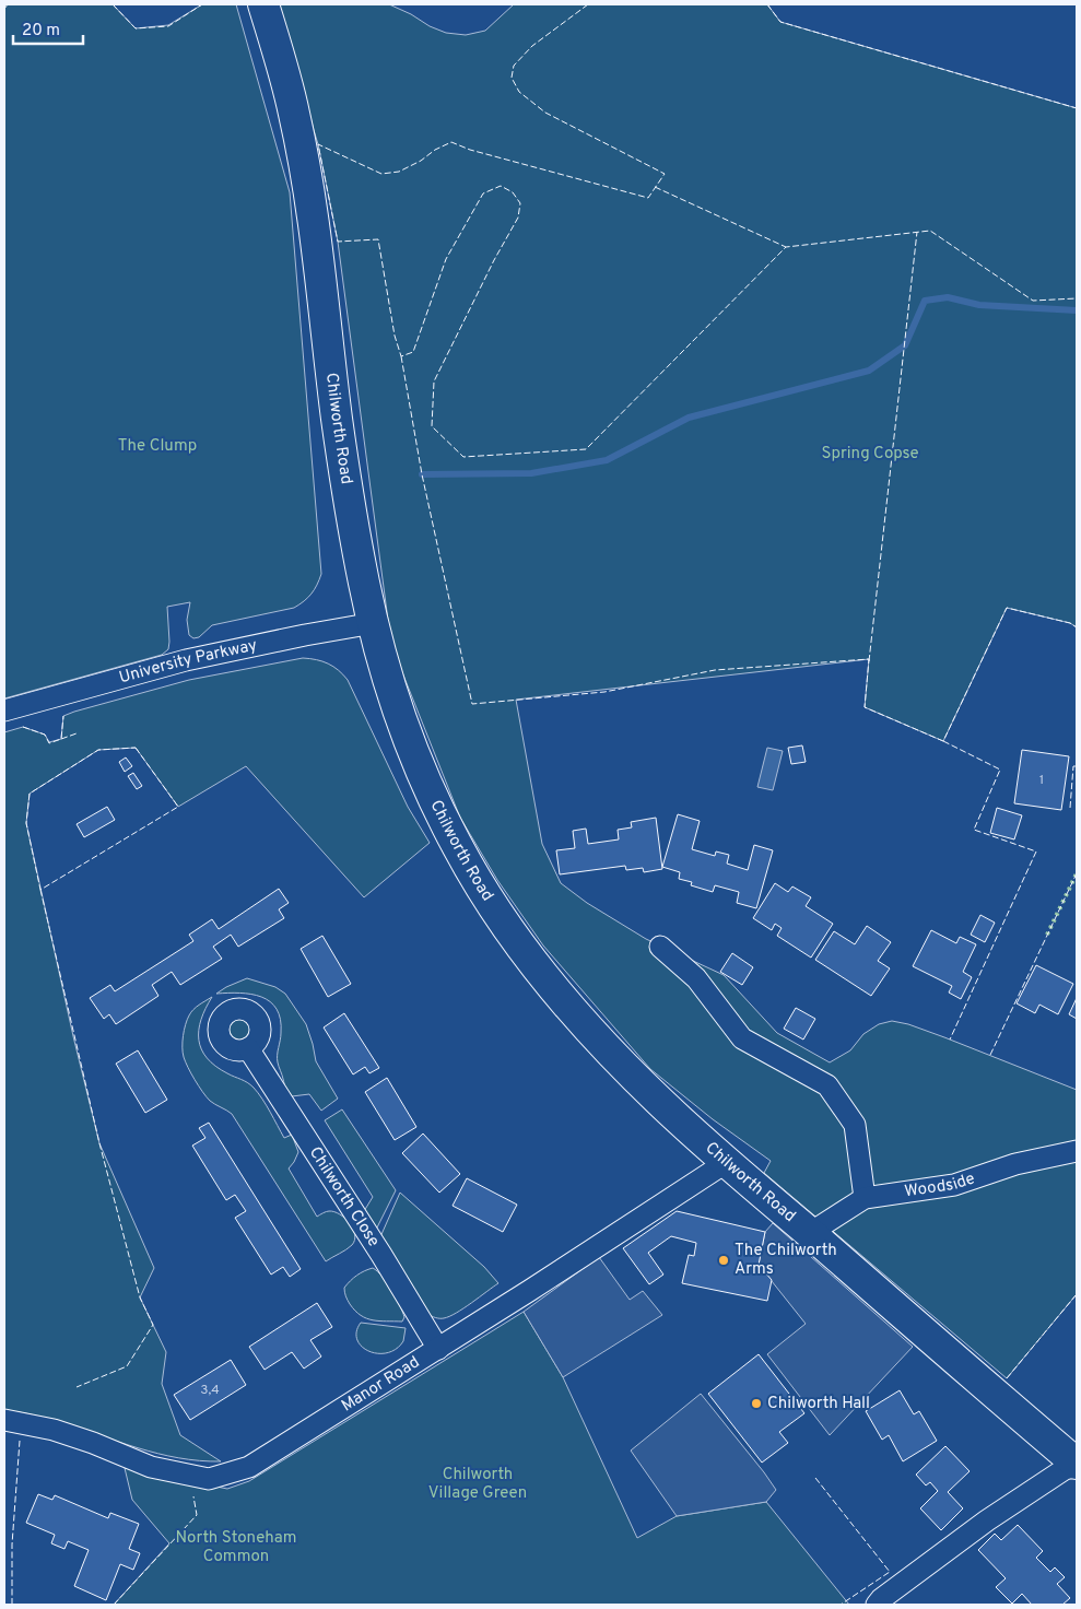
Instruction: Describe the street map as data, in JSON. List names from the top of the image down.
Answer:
{
  "streets": {
    "main road": ["Chilworth Road"],
    "street": [
      "University Parkway",
      "Woodside",
      "Chilworth Close",
      "Manor Road"
    ]
  },
  "crossings": [
    ["Chilworth Road", "University Parkway"],
    ["Chilworth Road", "Woodside"],
    ["Chilworth Road", "Manor Road"],
    ["Chilworth Close", "Manor Road"]
  ],
  "parks": [
    "The Clump",
    "Spring Copse",
    "Chilworth Village Green",
    "North Stoneham Common"
  ],
  "places": ["The Chilworth Arms", "Chilworth Hall"],
  "house_numbers": ["1", "3,4"],
  "scale_bar": "20 m"
}
